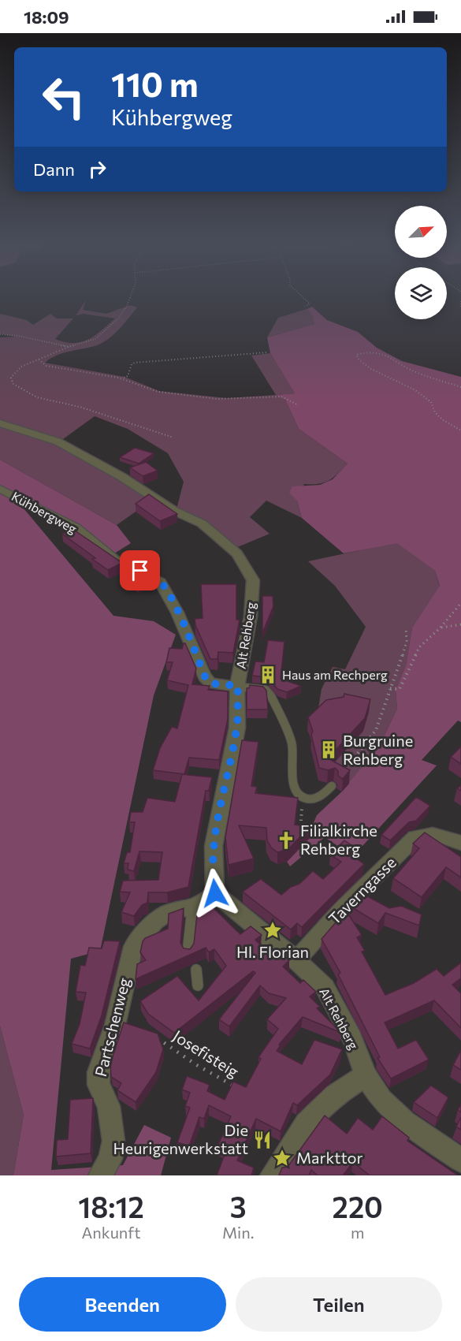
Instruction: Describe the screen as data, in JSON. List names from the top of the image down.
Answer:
{
  "streets": {
    "street": [
      "Kühbergweg",
      "Alt Rehberg",
      "Taverngasse",
      "Partschenweg"
    ],
    "path": ["Josefisteig"]
  },
  "crossings": [
    ["Kühbergweg", "Alt Rehberg"],
    ["Alt Rehberg", "Taverngasse"],
    ["Alt Rehberg", "Partschenweg"]
  ],
  "places": {
    "building": ["Haus am Rechperg", "Burgruine Rehberg"],
    "church": ["Filialkirche Rehberg"],
    "place": ["Hl. Florian", "Markttor"],
    "restaurant": ["Die Heurigenwerkstatt"]
  },
  "north": "top right",
  "page": {
    "status": "18:09",
    "turn": ["110 m", "Kühbergweg"],
    "then": "Dann",
    "eta": [
      "18:12",
      "Ankunft",
      "3",
      "Min.",
      "220",
      "m"
    ],
    "buttons": ["Beenden", "Teilen"]
  }
}
